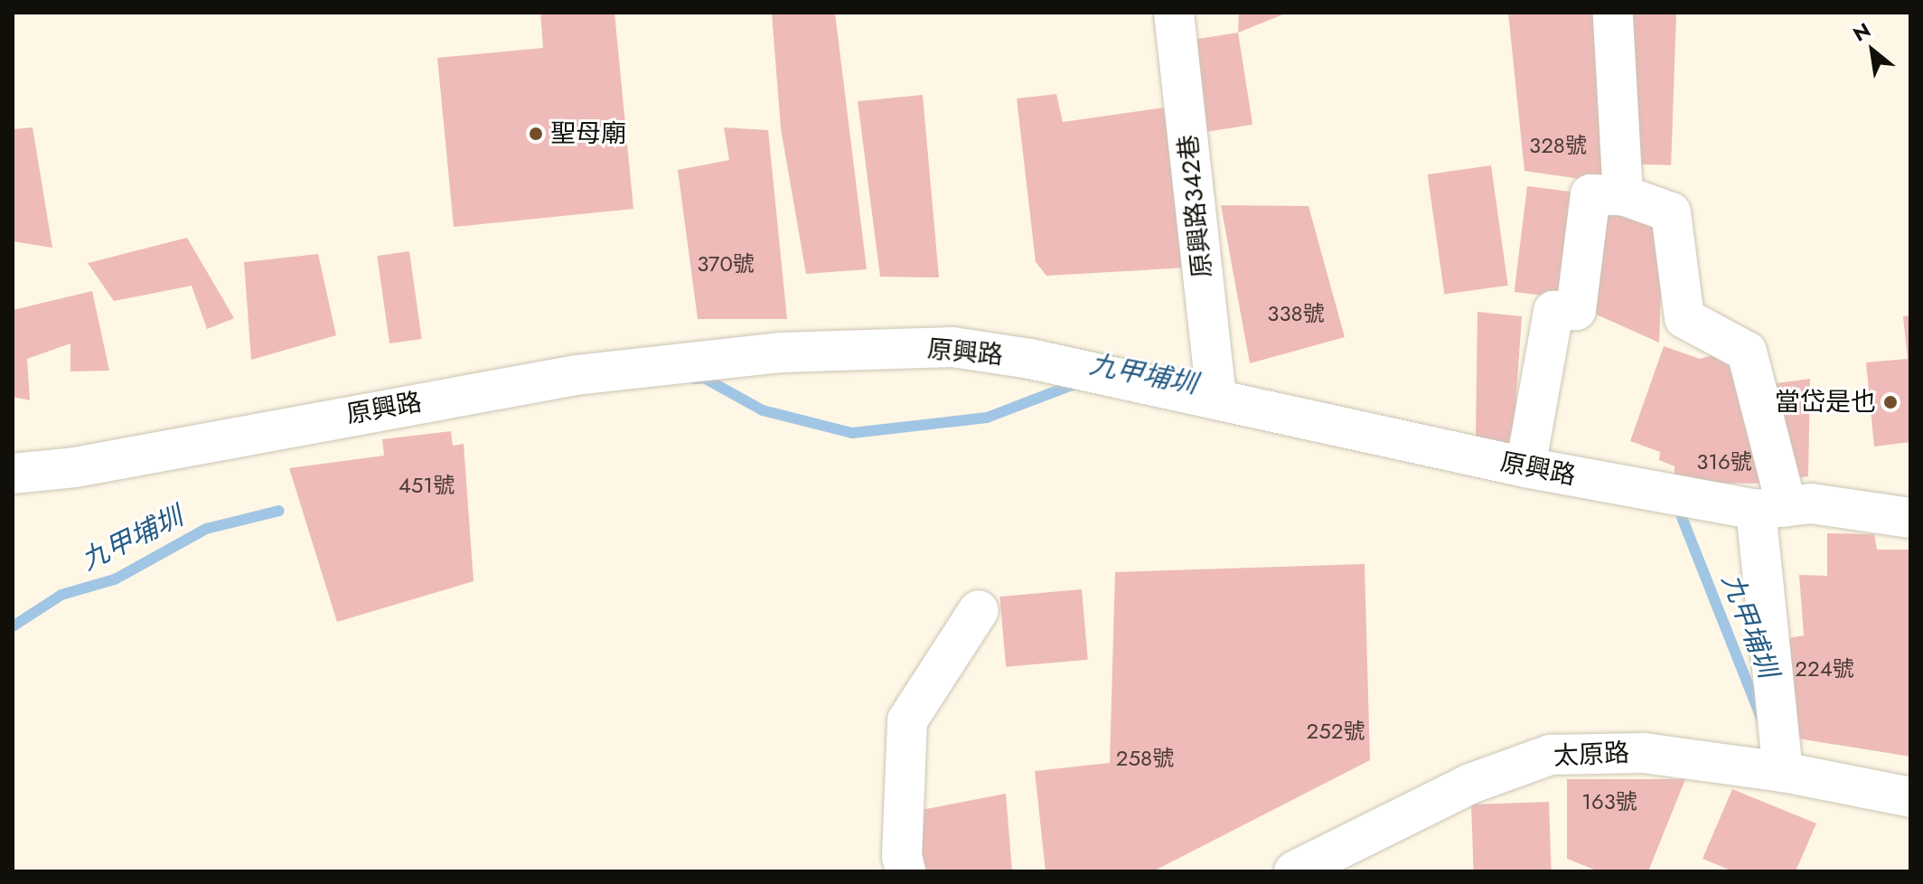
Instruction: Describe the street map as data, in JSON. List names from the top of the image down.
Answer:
{
  "streets": {
    "street": ["原興路342巷", "原興路", "太原路"]
  },
  "crossings": [
    ["原興路342巷", "原興路"]
  ],
  "water": ["九甲埔圳"],
  "places": ["聖母廟", "當岱是也"],
  "house_numbers": [
    "328號",
    "370號",
    "338號",
    "316號",
    "451號",
    "224號",
    "252號",
    "258號",
    "163號"
  ],
  "north": "top left"
}
